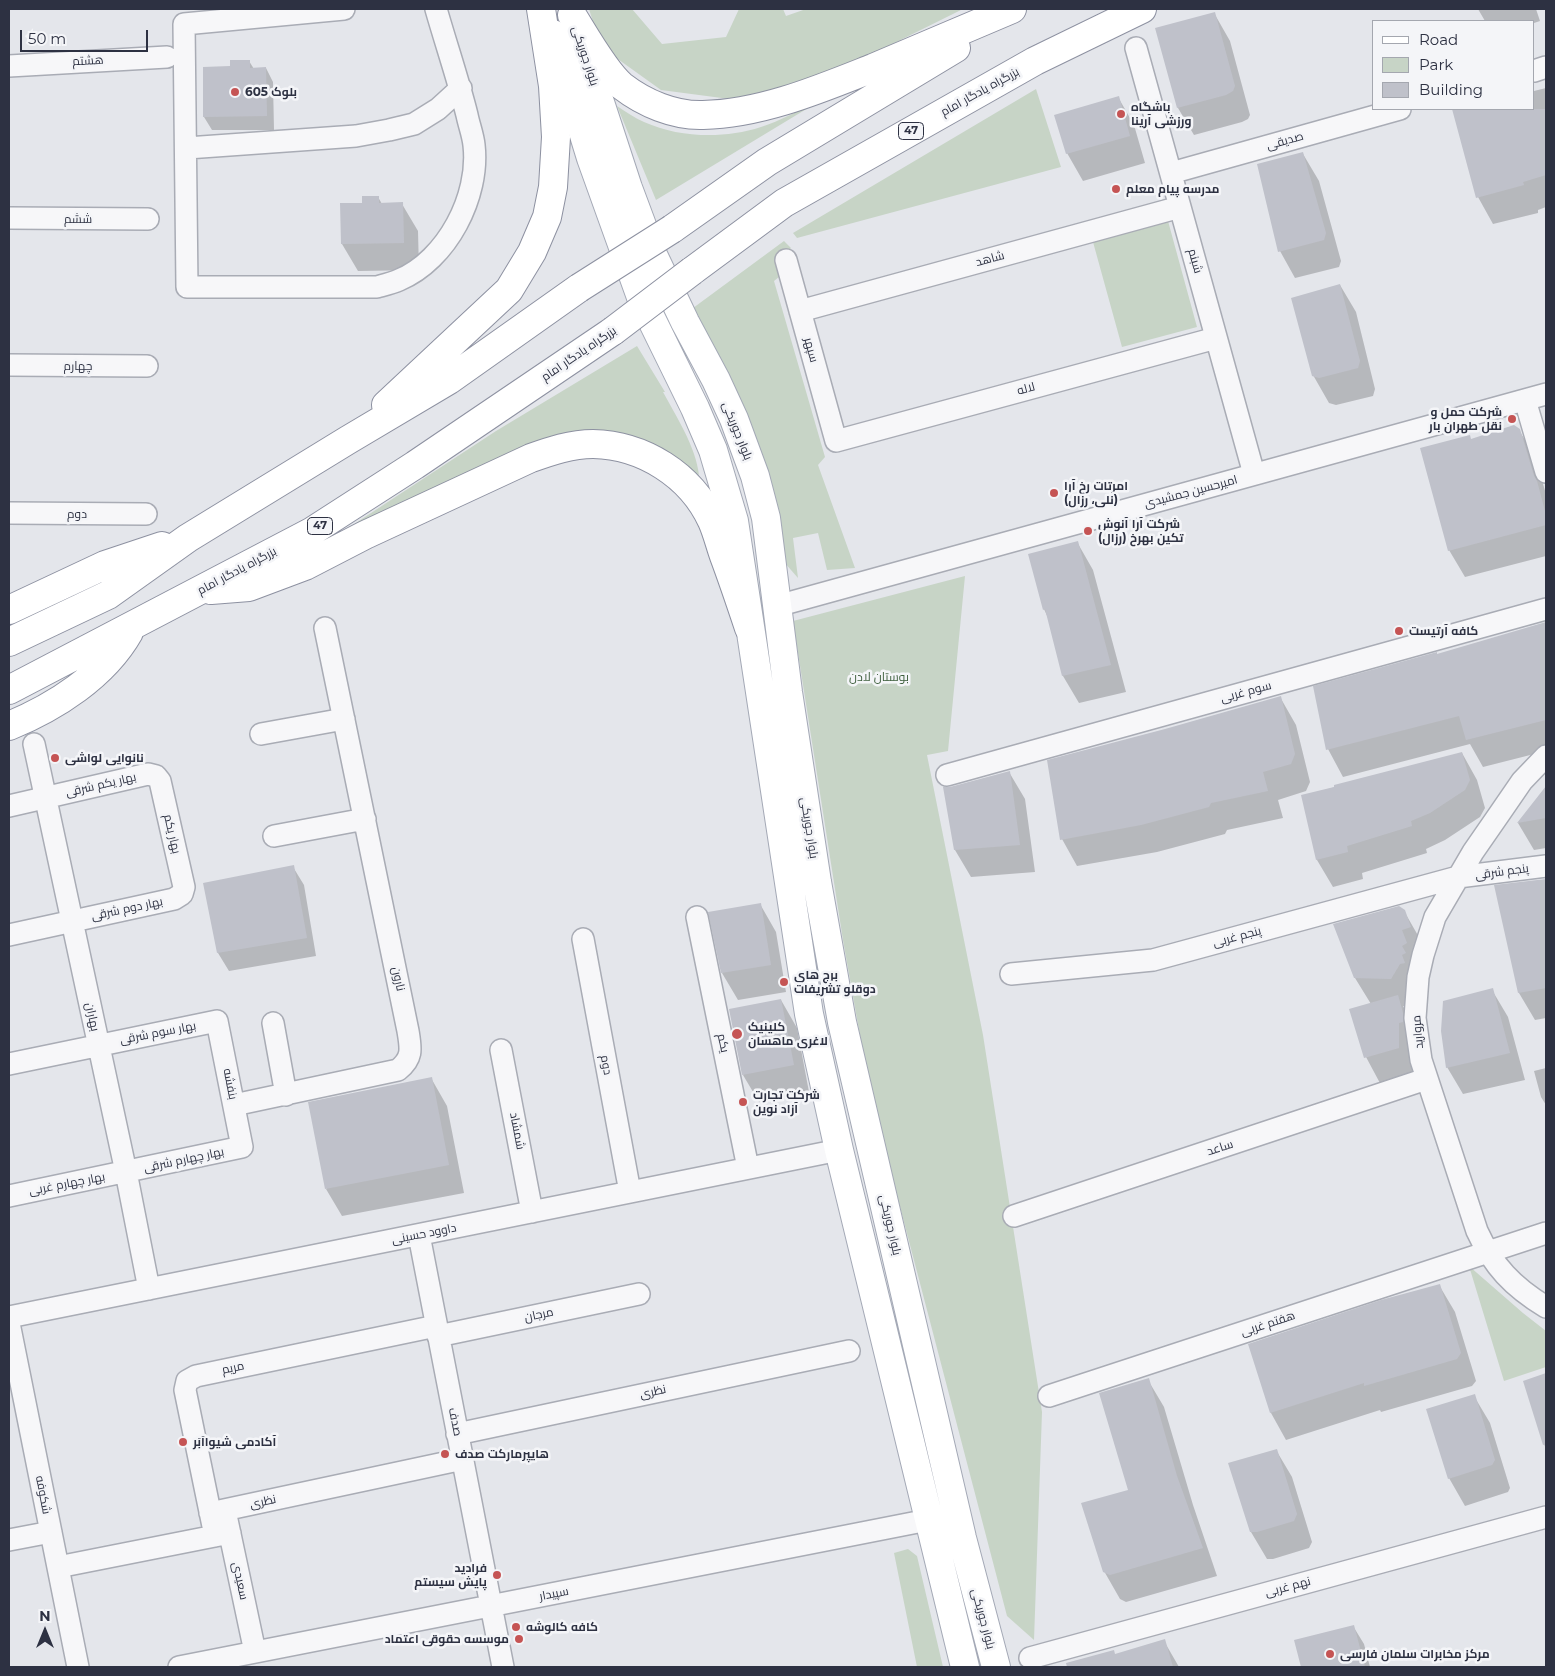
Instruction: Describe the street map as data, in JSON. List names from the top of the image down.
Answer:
{
  "streets": {
    "main road": ["بلوار جوریکی", "بزرگراه یادگار امام", "47"],
    "street": [
      "هشتم",
      "صدیقی",
      "ششم",
      "شاهد",
      "شبنم",
      "سپهر",
      "چهارم",
      "لاله",
      "امیرحسین جمشیدی",
      "دوم",
      "سوم غربی",
      "بهار یکم شرقی",
      "بهار یکم",
      "پنجم شرقی",
      "بهار دوم شرقی",
      "پنجم غربی",
      "نارون",
      "بهاران",
      "مروارید",
      "بهار سوم شرقی",
      "یکم",
      "بنفشه",
      "شمشاد",
      "ساعد",
      "بهار چهارم شرقی",
      "بهار چهارم غربی",
      "داوود حسینی",
      "مرجان",
      "هفتم غربی",
      "مریم",
      "نظری",
      "صدف",
      "شکوفه",
      "سعیدی",
      "نهم غربی",
      "سپیدار"
    ]
  },
  "crossings": [
    ["بلوار جوریکی", "امیرحسین جمشیدی"],
    ["بلوار جوریکی", "داوود حسینی"],
    ["بلوار جوریکی", "سپیدار"],
    ["صدیقی", "شبنم"],
    ["شاهد", "شبنم"],
    ["شاهد", "سپهر"],
    ["شبنم", "لاله"],
    ["شبنم", "امیرحسین جمشیدی"],
    ["سپهر", "لاله"],
    ["دوم", "داوود حسینی"],
    ["بهار یکم شرقی", "بهار یکم"],
    ["بهار یکم شرقی", "بهاران"],
    ["بهار یکم", "بهار دوم شرقی"],
    ["پنجم شرقی", "پنجم غربی"],
    ["پنجم شرقی", "مروارید"],
    ["بهار دوم شرقی", "بهاران"],
    ["پنجم غربی", "مروارید"],
    ["نارون", "بنفشه"],
    ["بهاران", "بهار سوم شرقی"],
    ["بهاران", "بهار چهارم شرقی"],
    ["بهاران", "بهار چهارم غربی"],
    ["بهاران", "داوود حسینی"],
    ["مروارید", "ساعد"],
    ["مروارید", "هفتم غربی"],
    ["بهار سوم شرقی", "بنفشه"],
    ["یکم", "داوود حسینی"],
    ["بنفشه", "بهار چهارم شرقی"],
    ["شمشاد", "داوود حسینی"],
    ["بهار چهارم شرقی", "بهار چهارم غربی"],
    ["داوود حسینی", "صدف"],
    ["مرجان", "مریم"],
    ["مرجان", "صدف"],
    ["مریم", "نظری"],
    ["مریم", "صدف"],
    ["مریم", "سعیدی"],
    ["نظری", "صدف"],
    ["نظری", "سعیدی"],
    ["صدف", "سپیدار"],
    ["سعیدی", "سپیدار"]
  ],
  "parks": ["بوستان لادن"],
  "places": [
    "بلوک 605",
    "باشگاه ورزشی آرینا",
    "مدرسه پیام معلم",
    "شرکت حمل و نقل طهران بار",
    "امرتات رخ آرا (نلی، رزال)",
    "شرکت آرا آنوش تکین بهرخ (رزال)",
    "کافه آرتیست",
    "نانوایی لواشی",
    "برج های دوقلو تشریفات",
    "کلینیک لاغری ماهسان",
    "شرکت تجارت آزاد نوین",
    "آکادمی شیوااَبَر",
    "هایپرمارکت صدف",
    "فرادید پایش سیستم",
    "کافه کالوشه",
    "موسسه حقوقی اعتماد",
    "مرکز مخابرات سلمان فارسی"
  ],
  "legend": ["Road", "Park", "Building"],
  "scale_bar": "50 m",
  "north": "top"
}
